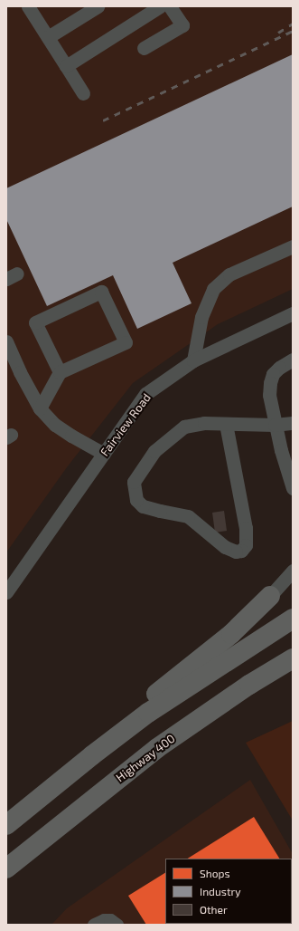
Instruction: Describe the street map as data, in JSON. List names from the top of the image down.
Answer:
{
  "streets": {
    "highway": ["Highway 400"],
    "street": ["Fairview Road"]
  },
  "legend": ["Shops", "Industry", "Other"]
}
